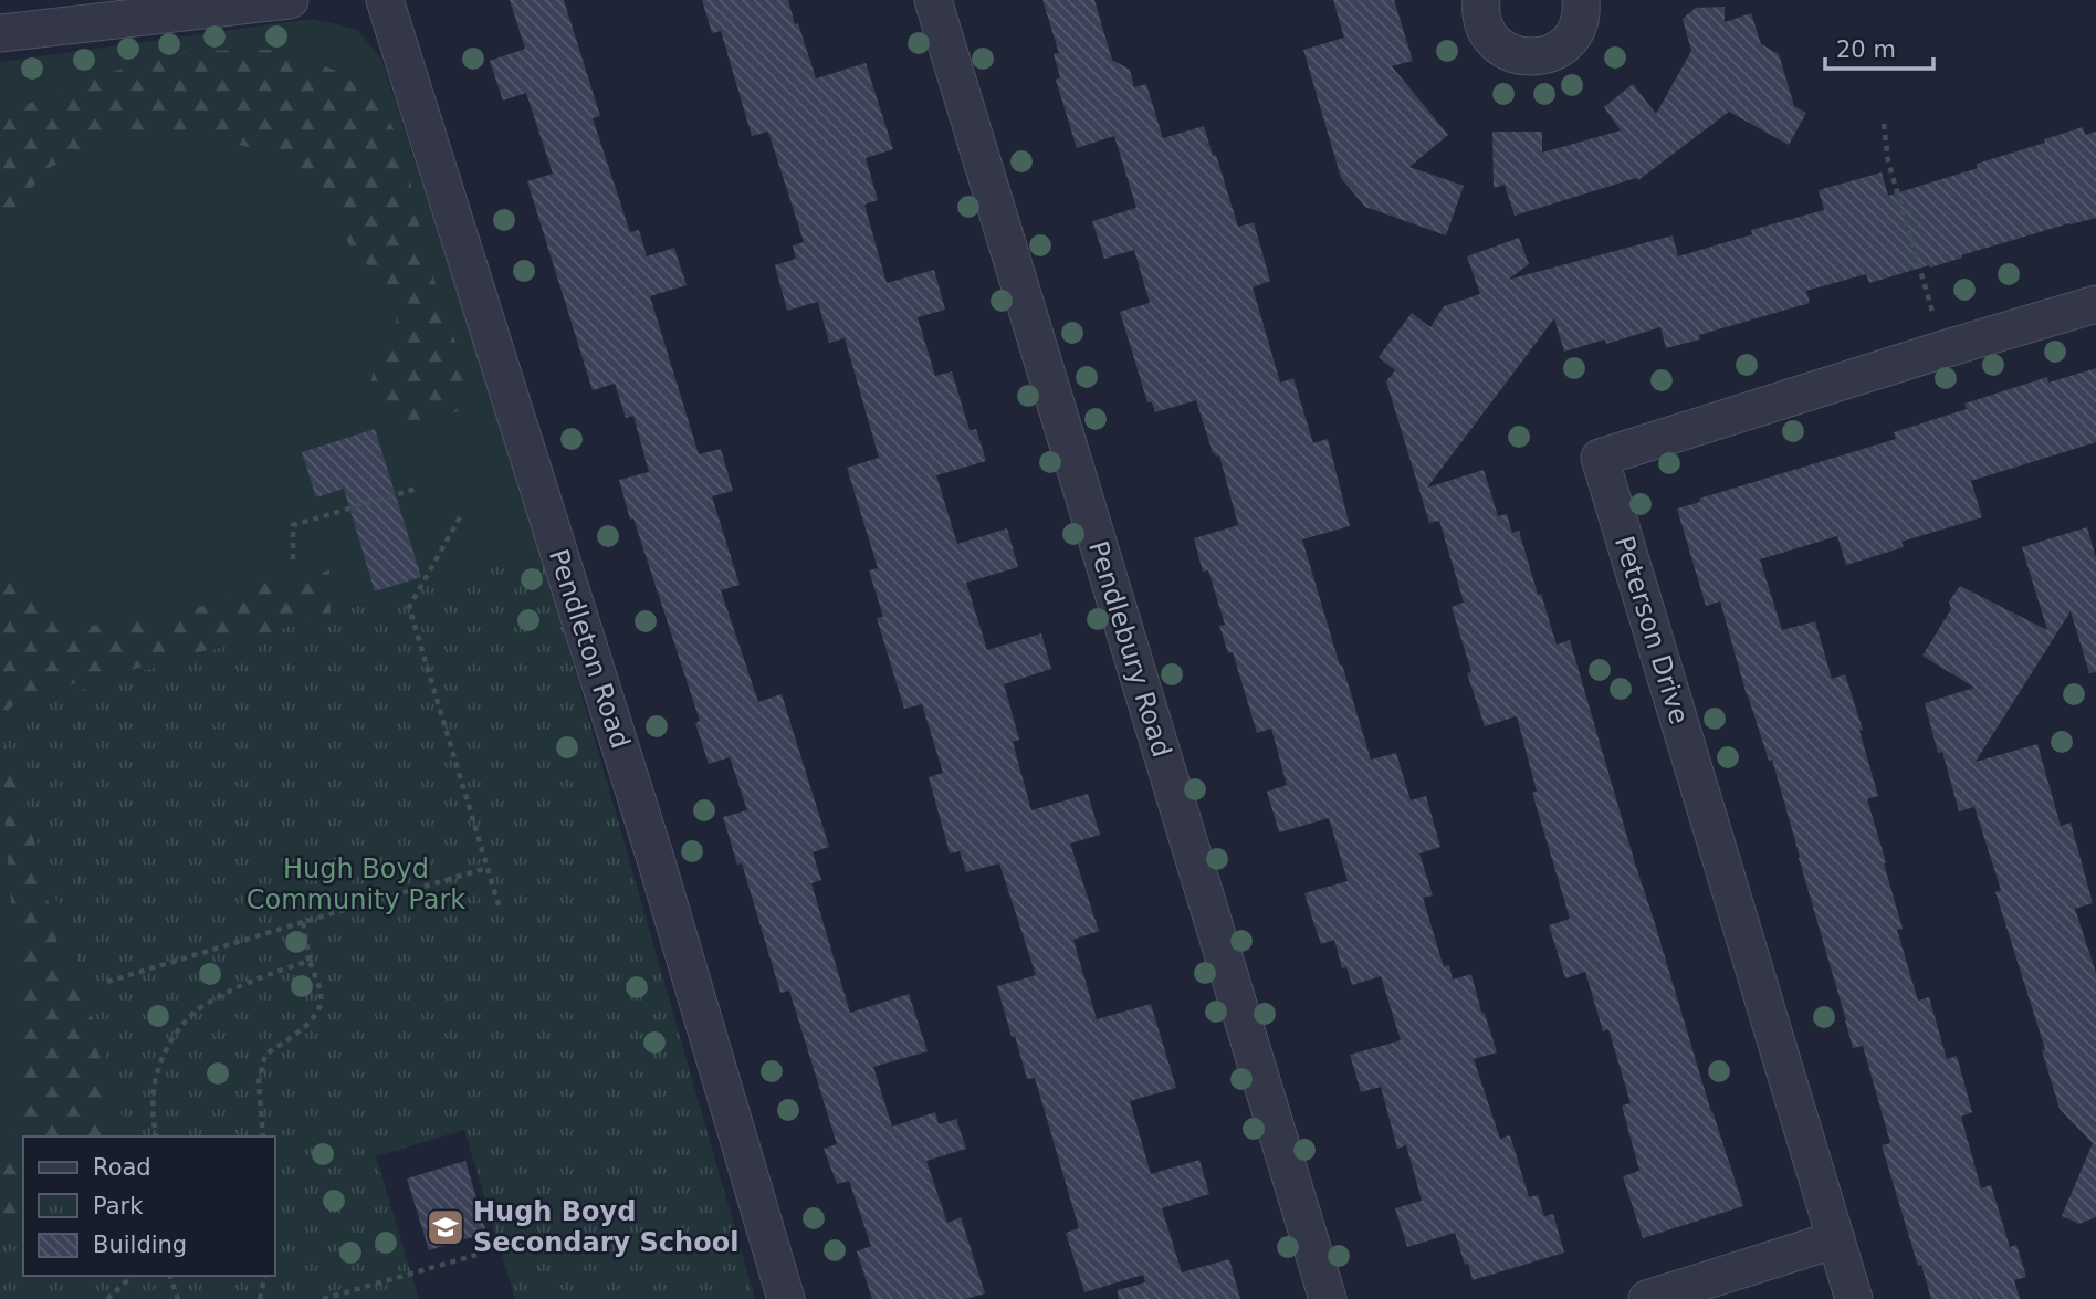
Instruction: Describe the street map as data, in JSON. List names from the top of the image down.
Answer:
{
  "streets": {
    "street": ["Peterson Drive", "Pendleton Road", "Pendlebury Road"]
  },
  "parks": ["Hugh Boyd Community Park"],
  "places": {
    "school or university": ["Hugh Boyd Secondary School"]
  },
  "legend": ["Road", "Park", "Building"],
  "scale_bar": "20 m"
}
